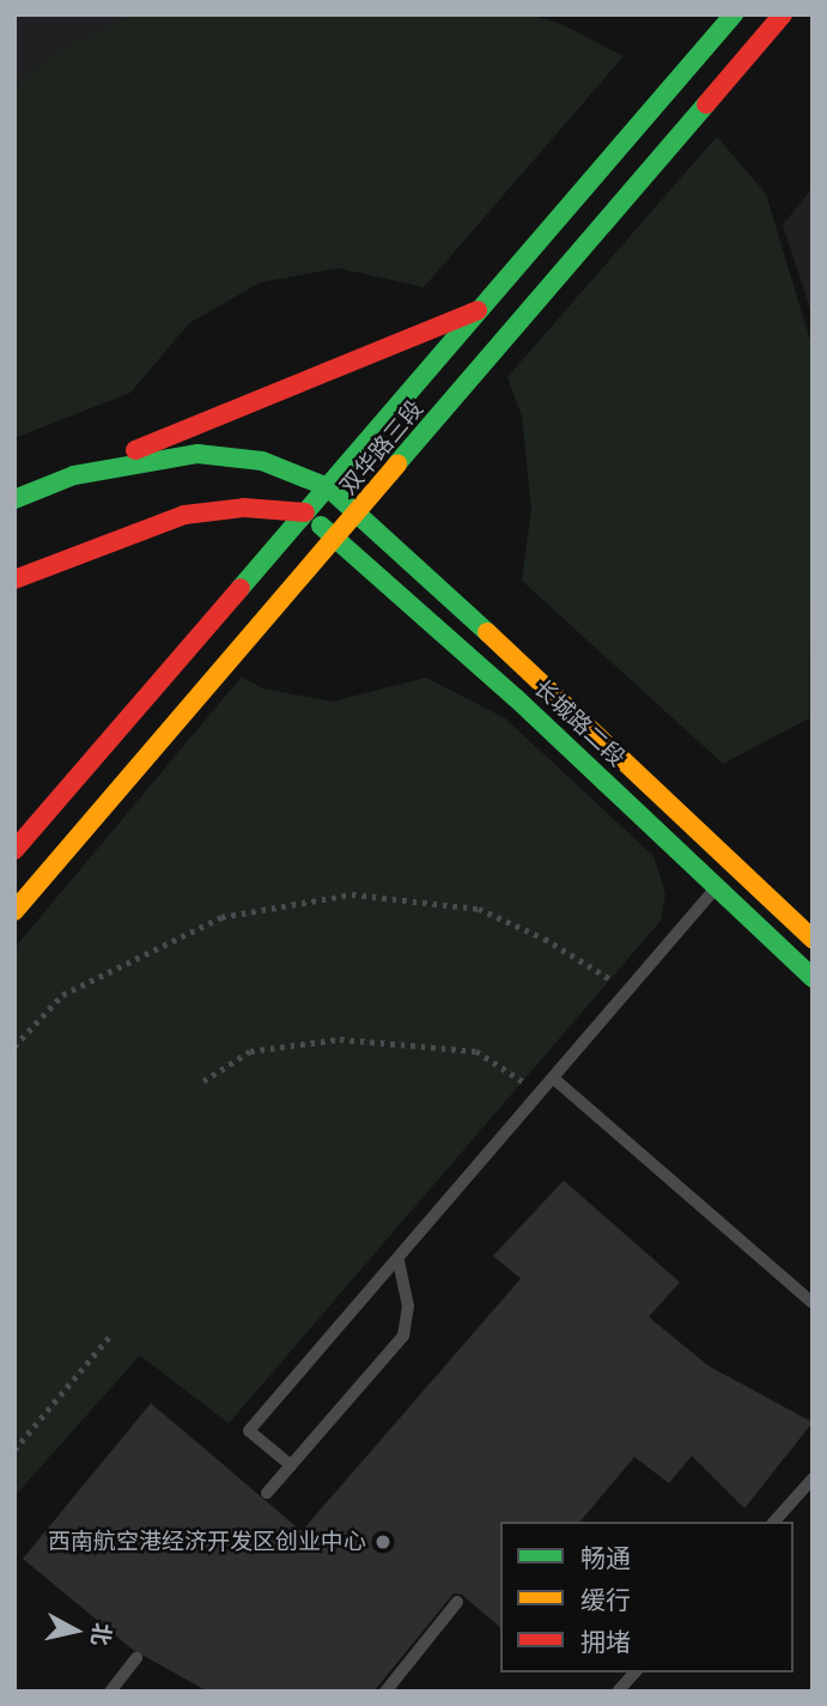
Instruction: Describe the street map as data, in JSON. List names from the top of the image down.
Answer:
{
  "streets": {
    "main road": ["双华路三段", "长城路二段"]
  },
  "crossings": [
    ["双华路三段", "长城路二段"]
  ],
  "places": ["西南航空港经济开发区创业中心"],
  "legend": ["畅通", "缓行", "拥堵"],
  "north": "right"
}
